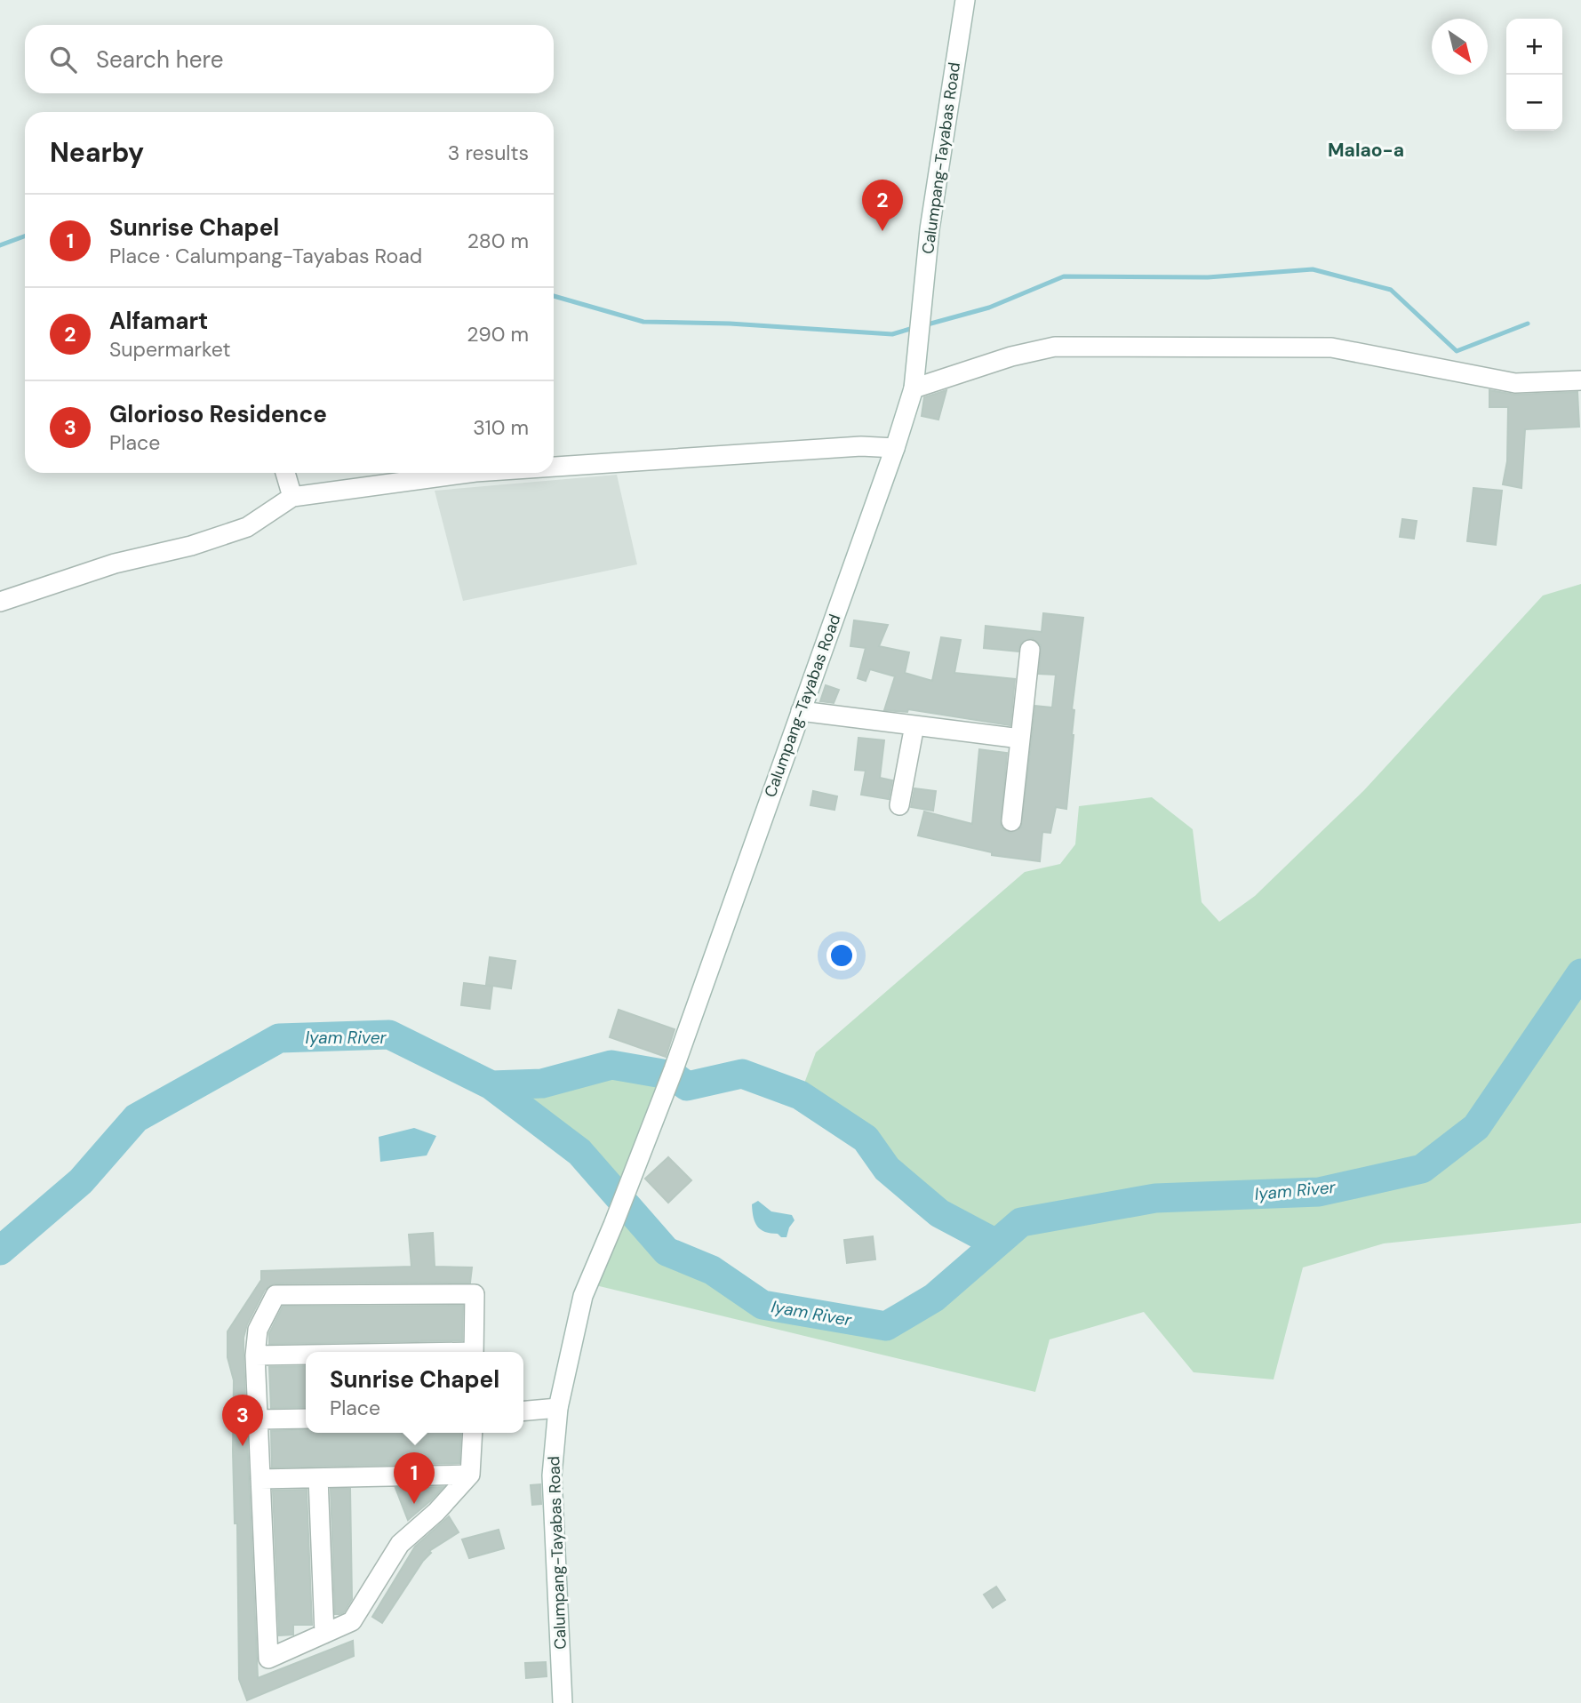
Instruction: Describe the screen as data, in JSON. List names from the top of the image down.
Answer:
{
  "streets": {
    "street": ["Calumpang-Tayabas Road"]
  },
  "districts": ["Malao-a"],
  "water": ["Iyam River"],
  "north": "bottom right",
  "page": {
    "map_buttons": ["+", "−"],
    "search": "Search here",
    "heading": ["Nearby", "3 results"],
    "pins": ["2", "3", "1"],
    "list": [
      {
        "mark": "1",
        "name": "Sunrise Chapel",
        "note": "Place · Calumpang-Tayabas Road",
        "value": "280 m"
      },
      {
        "mark": "2",
        "name": "Alfamart",
        "note": "Supermarket",
        "value": "290 m"
      },
      {
        "mark": "3",
        "name": "Glorioso Residence",
        "note": "Place",
        "value": "310 m"
      }
    ],
    "popup": ["Sunrise Chapel", "Place"]
  }
}
